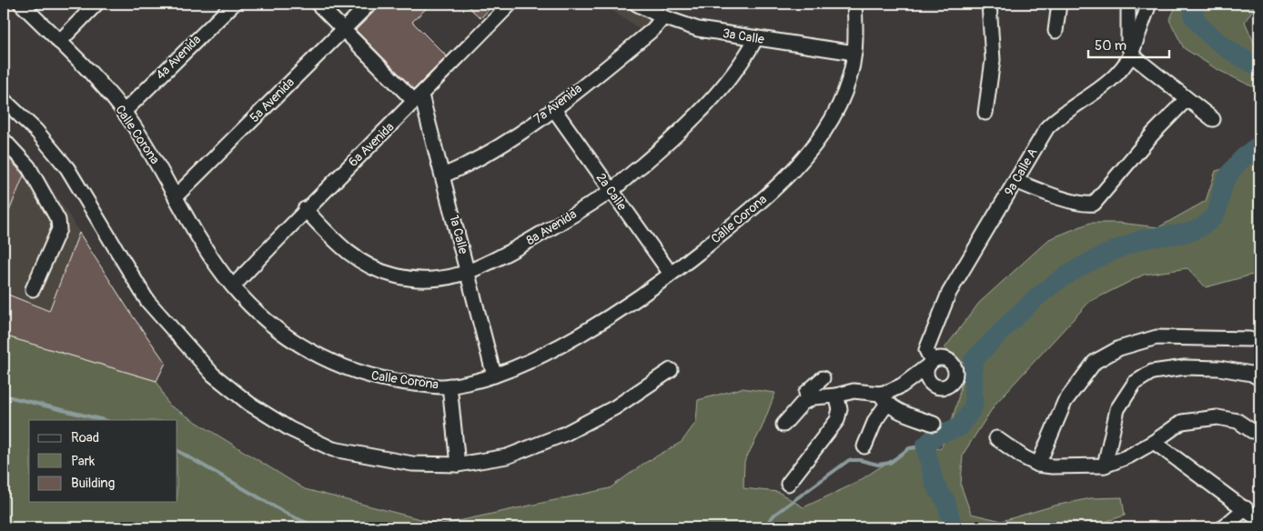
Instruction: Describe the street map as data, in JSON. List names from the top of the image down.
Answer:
{
  "streets": {
    "street": [
      "3a Calle",
      "4a Avenida",
      "5a Avenida",
      "7a Avenida",
      "Calle Corona",
      "6a Avenida",
      "9a Calle A",
      "2a Calle",
      "8a Avenida",
      "1a Calle"
    ]
  },
  "crossings": [
    ["3a Calle", "7a Avenida"],
    ["3a Calle", "Calle Corona"],
    ["3a Calle", "8a Avenida"],
    ["4a Avenida", "Calle Corona"],
    ["5a Avenida", "Calle Corona"],
    ["5a Avenida", "1a Calle"],
    ["7a Avenida", "2a Calle"],
    ["7a Avenida", "1a Calle"],
    ["Calle Corona", "6a Avenida"],
    ["Calle Corona", "2a Calle"],
    ["Calle Corona", "1a Calle"],
    ["6a Avenida", "8a Avenida"],
    ["6a Avenida", "1a Calle"],
    ["2a Calle", "8a Avenida"],
    ["8a Avenida", "1a Calle"]
  ],
  "legend": ["Road", "Park", "Building"],
  "scale_bar": "50 m"
}
